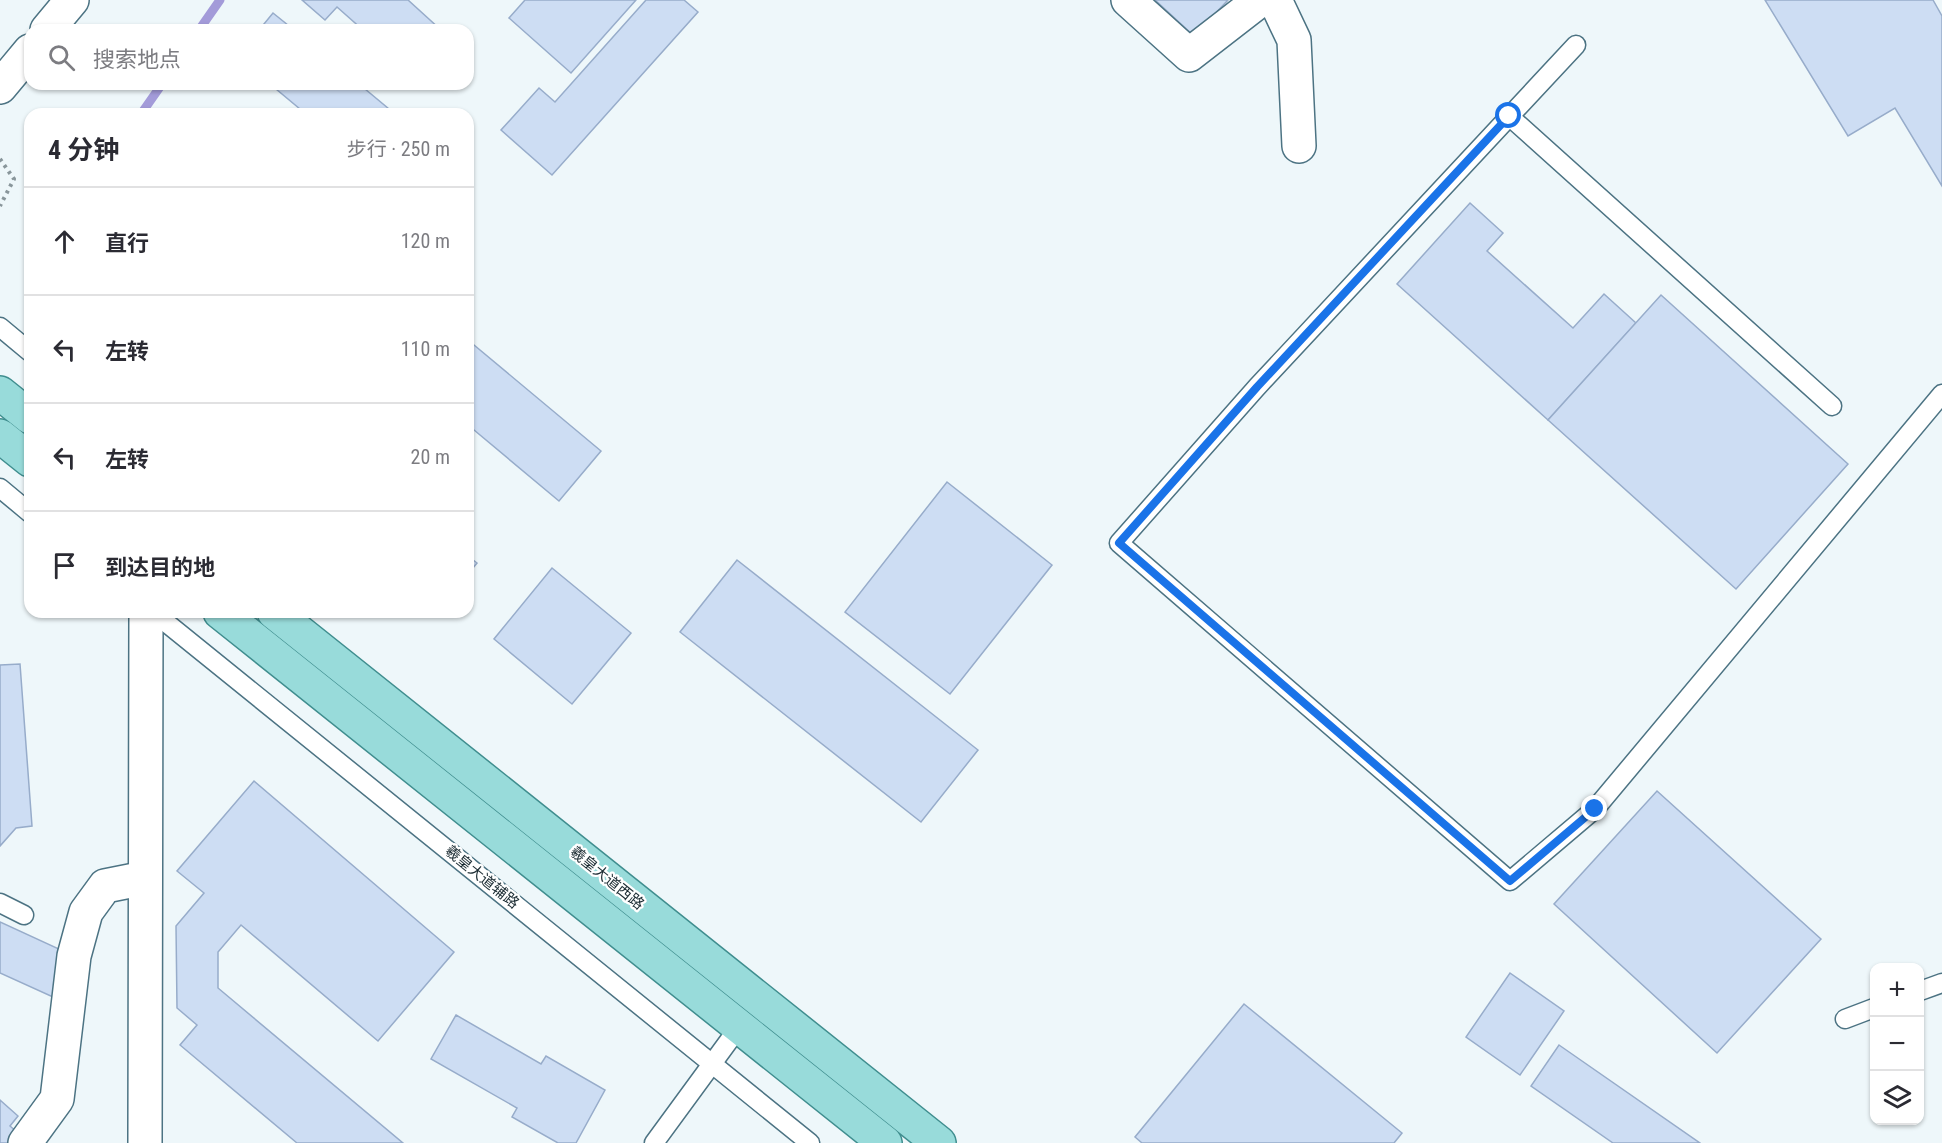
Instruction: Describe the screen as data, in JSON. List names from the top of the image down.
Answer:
{
  "streets": {
    "main road": ["羲皇大道西路"],
    "lane": ["羲皇大道辅路"]
  },
  "page": {
    "search": "搜索地点",
    "heading": ["4 分钟", "步行 · 250 m"],
    "list": [
      ["直行", "120 m"],
      ["左转", "110 m"],
      ["左转", "20 m"],
      "到达目的地"
    ],
    "map_buttons": ["+", "−"]
  }
}
